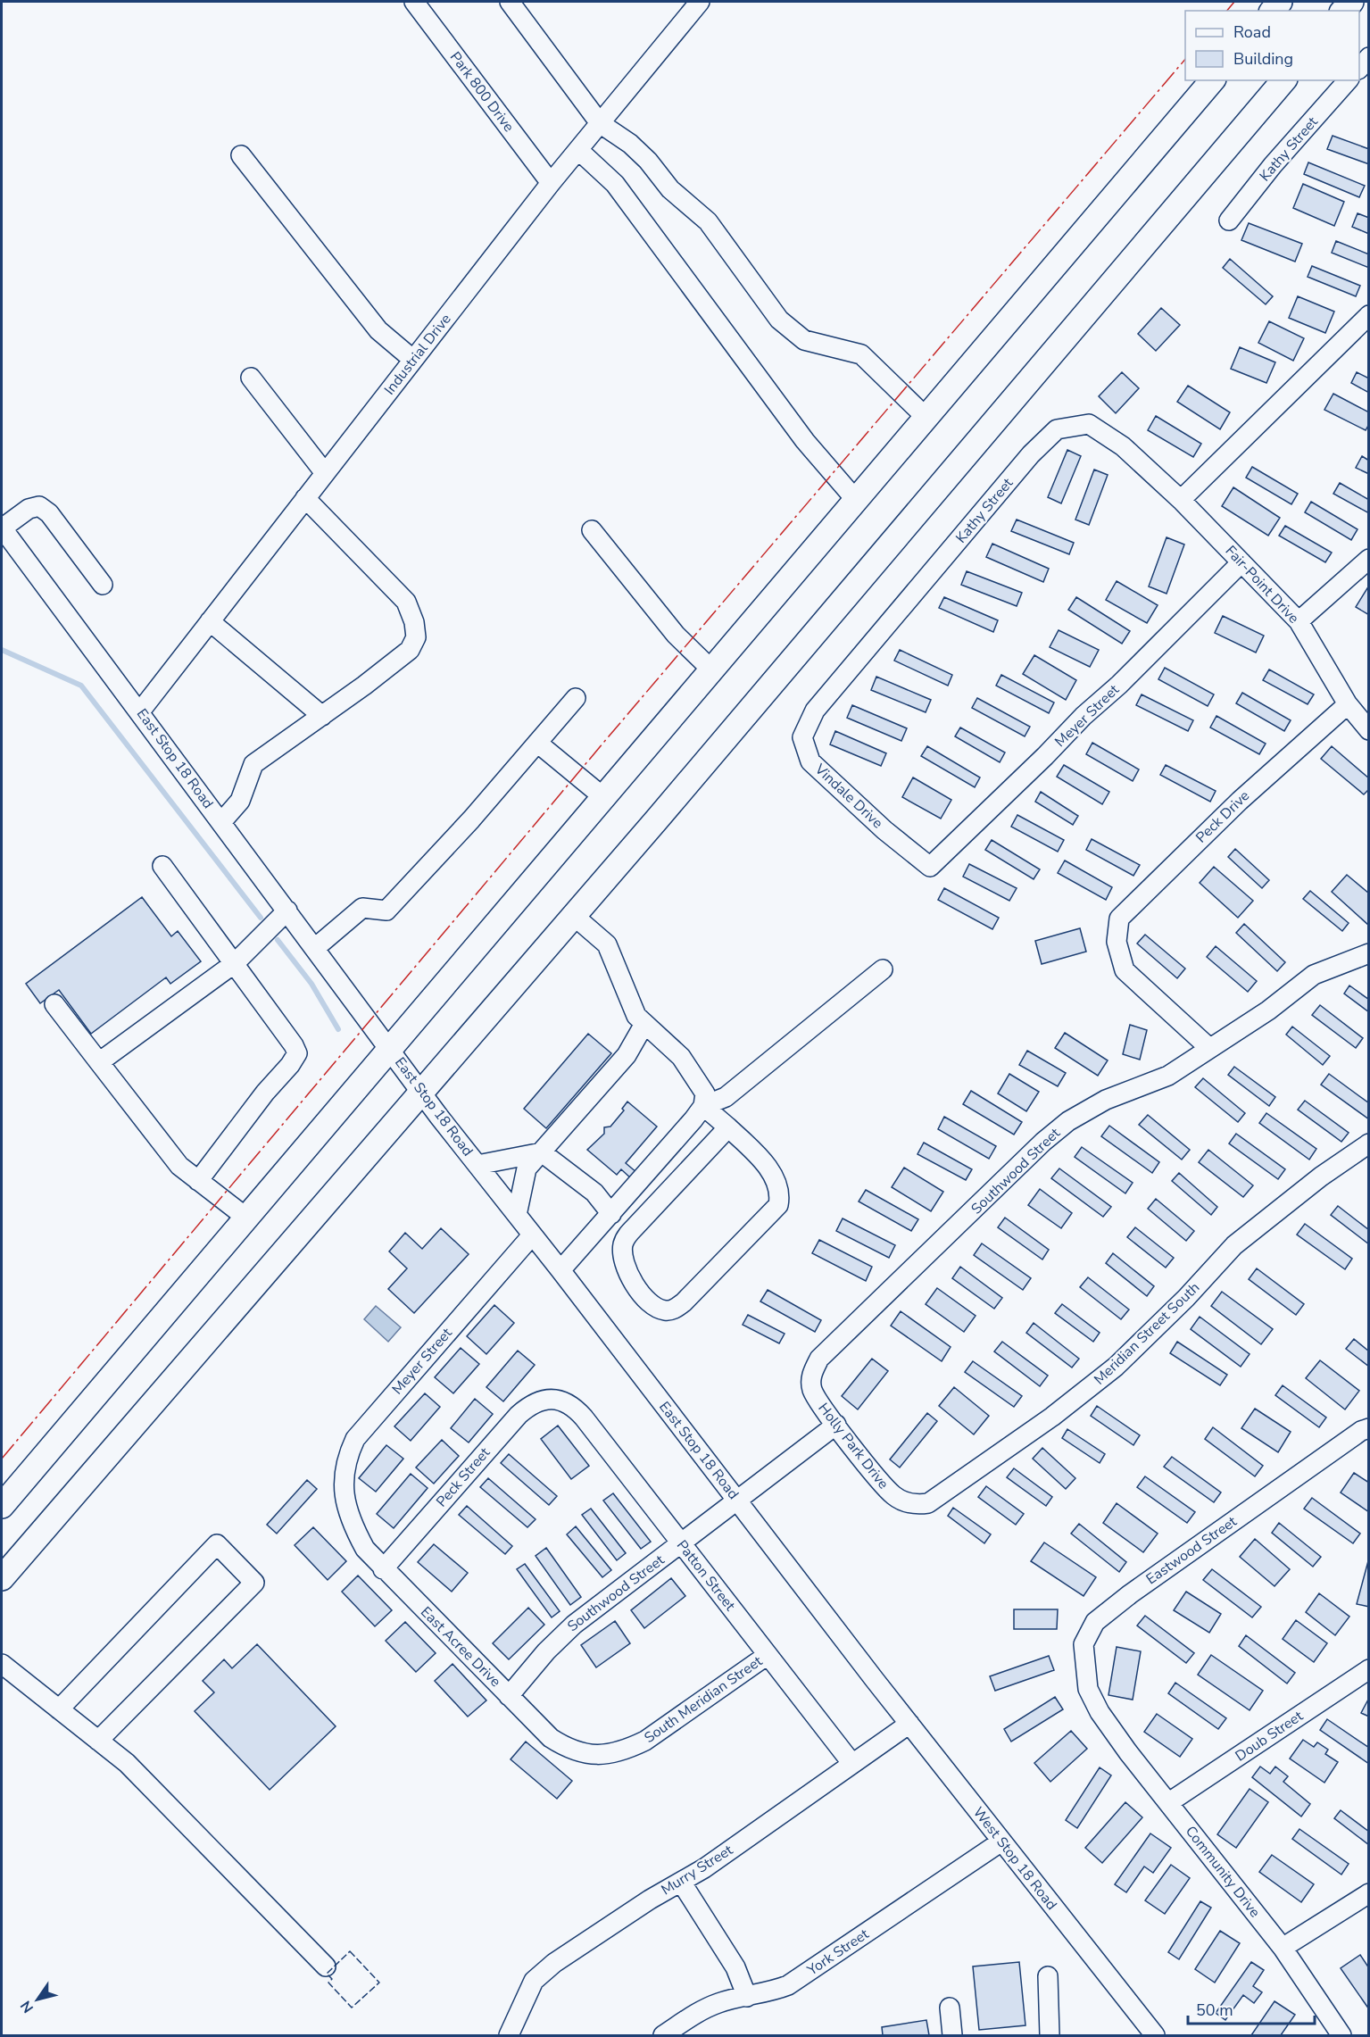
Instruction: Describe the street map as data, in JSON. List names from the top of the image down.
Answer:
{
  "streets": {
    "street": [
      "Park 800 Drive",
      "Kathy Street",
      "Industrial Drive",
      "Fair-Point Drive",
      "Meyer Street",
      "East Stop 18 Road",
      "Vindale Drive",
      "Peck Drive",
      "Southwood Street",
      "Meridian Street South",
      "Holly Park Drive",
      "Peck Street",
      "Eastwood Street",
      "Patton Street",
      "East Acree Drive",
      "South Meridian Street",
      "Doub Street",
      "West Stop 18 Road",
      "Murry Street",
      "Community Drive",
      "York Street"
    ]
  },
  "crossings": [
    ["Park 800 Drive", "Industrial Drive"],
    ["Kathy Street", "Fair-Point Drive"],
    ["Kathy Street", "Vindale Drive"],
    ["Industrial Drive", "East Stop 18 Road"],
    ["Fair-Point Drive", "Meyer Street"],
    ["Fair-Point Drive", "Peck Drive"],
    ["Meyer Street", "East Stop 18 Road"],
    ["Meyer Street", "Vindale Drive"],
    ["Meyer Street", "East Acree Drive"],
    ["East Stop 18 Road", "Southwood Street"],
    ["East Stop 18 Road", "West Stop 18 Road"],
    ["Peck Drive", "Southwood Street"],
    ["Southwood Street", "Holly Park Drive"],
    ["Southwood Street", "Patton Street"],
    ["Southwood Street", "East Acree Drive"],
    ["Meridian Street South", "Holly Park Drive"],
    ["Peck Street", "Patton Street"],
    ["Peck Street", "East Acree Drive"],
    ["Eastwood Street", "Community Drive"],
    ["Patton Street", "South Meridian Street"],
    ["Patton Street", "Murry Street"],
    ["East Acree Drive", "South Meridian Street"],
    ["Doub Street", "Community Drive"],
    ["West Stop 18 Road", "Murry Street"],
    ["West Stop 18 Road", "York Street"]
  ],
  "legend": ["Road", "Building"],
  "scale_bar": "50 m",
  "north": "bottom left"
}
